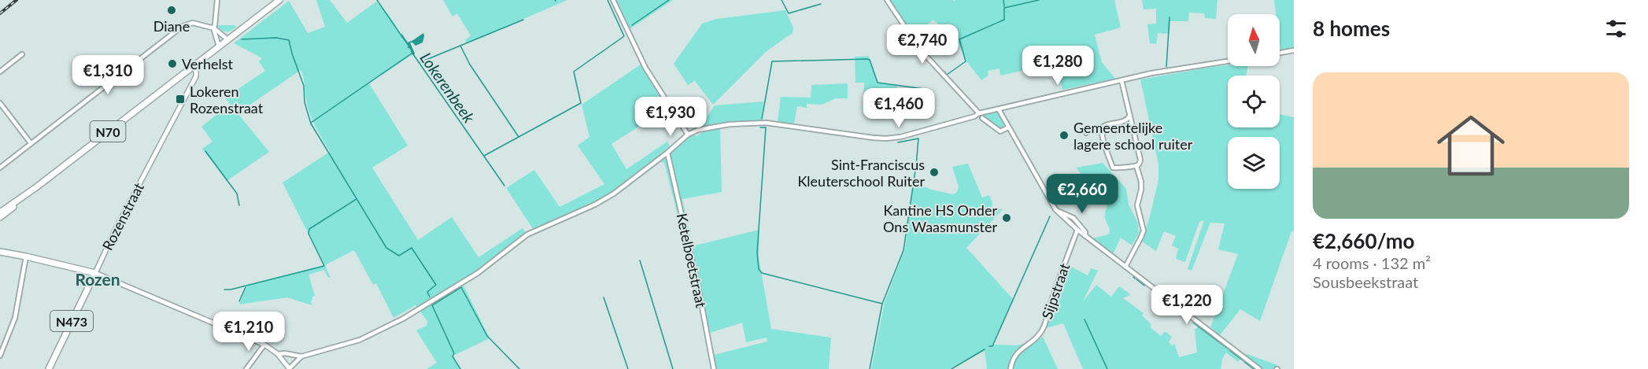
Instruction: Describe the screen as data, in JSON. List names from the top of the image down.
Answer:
{
  "streets": {
    "main road": ["N70", "Rozenstraat", "N473"],
    "street": ["Ketelboetstraat", "Sijpstraat"]
  },
  "crossings": [
    ["N70", "Rozenstraat"]
  ],
  "districts": ["Rozen"],
  "water": ["Lokerenbeek"],
  "places": {
    "other": [
      "Diane",
      "Verhelst",
      "Gemeentelijke lagere school ruiter",
      "Sint-Franciscus Kleuterschool Ruiter",
      "Kantine HS Onder Ons Waasmunster"
    ],
    "transit": ["Lokeren Rozenstraat"]
  },
  "north": "top",
  "page": {
    "heading": "8 homes",
    "price": [
      "€2,740",
      "€1,280",
      "€1,310",
      "€1,460",
      "€1,930",
      "€2,660",
      "€1,220",
      "€1,210"
    ],
    "list": [
      {
        "name": "€2,660/mo",
        "note": "4 rooms · 132 m² · Sousbeekstraat"
      }
    ]
  }
}
